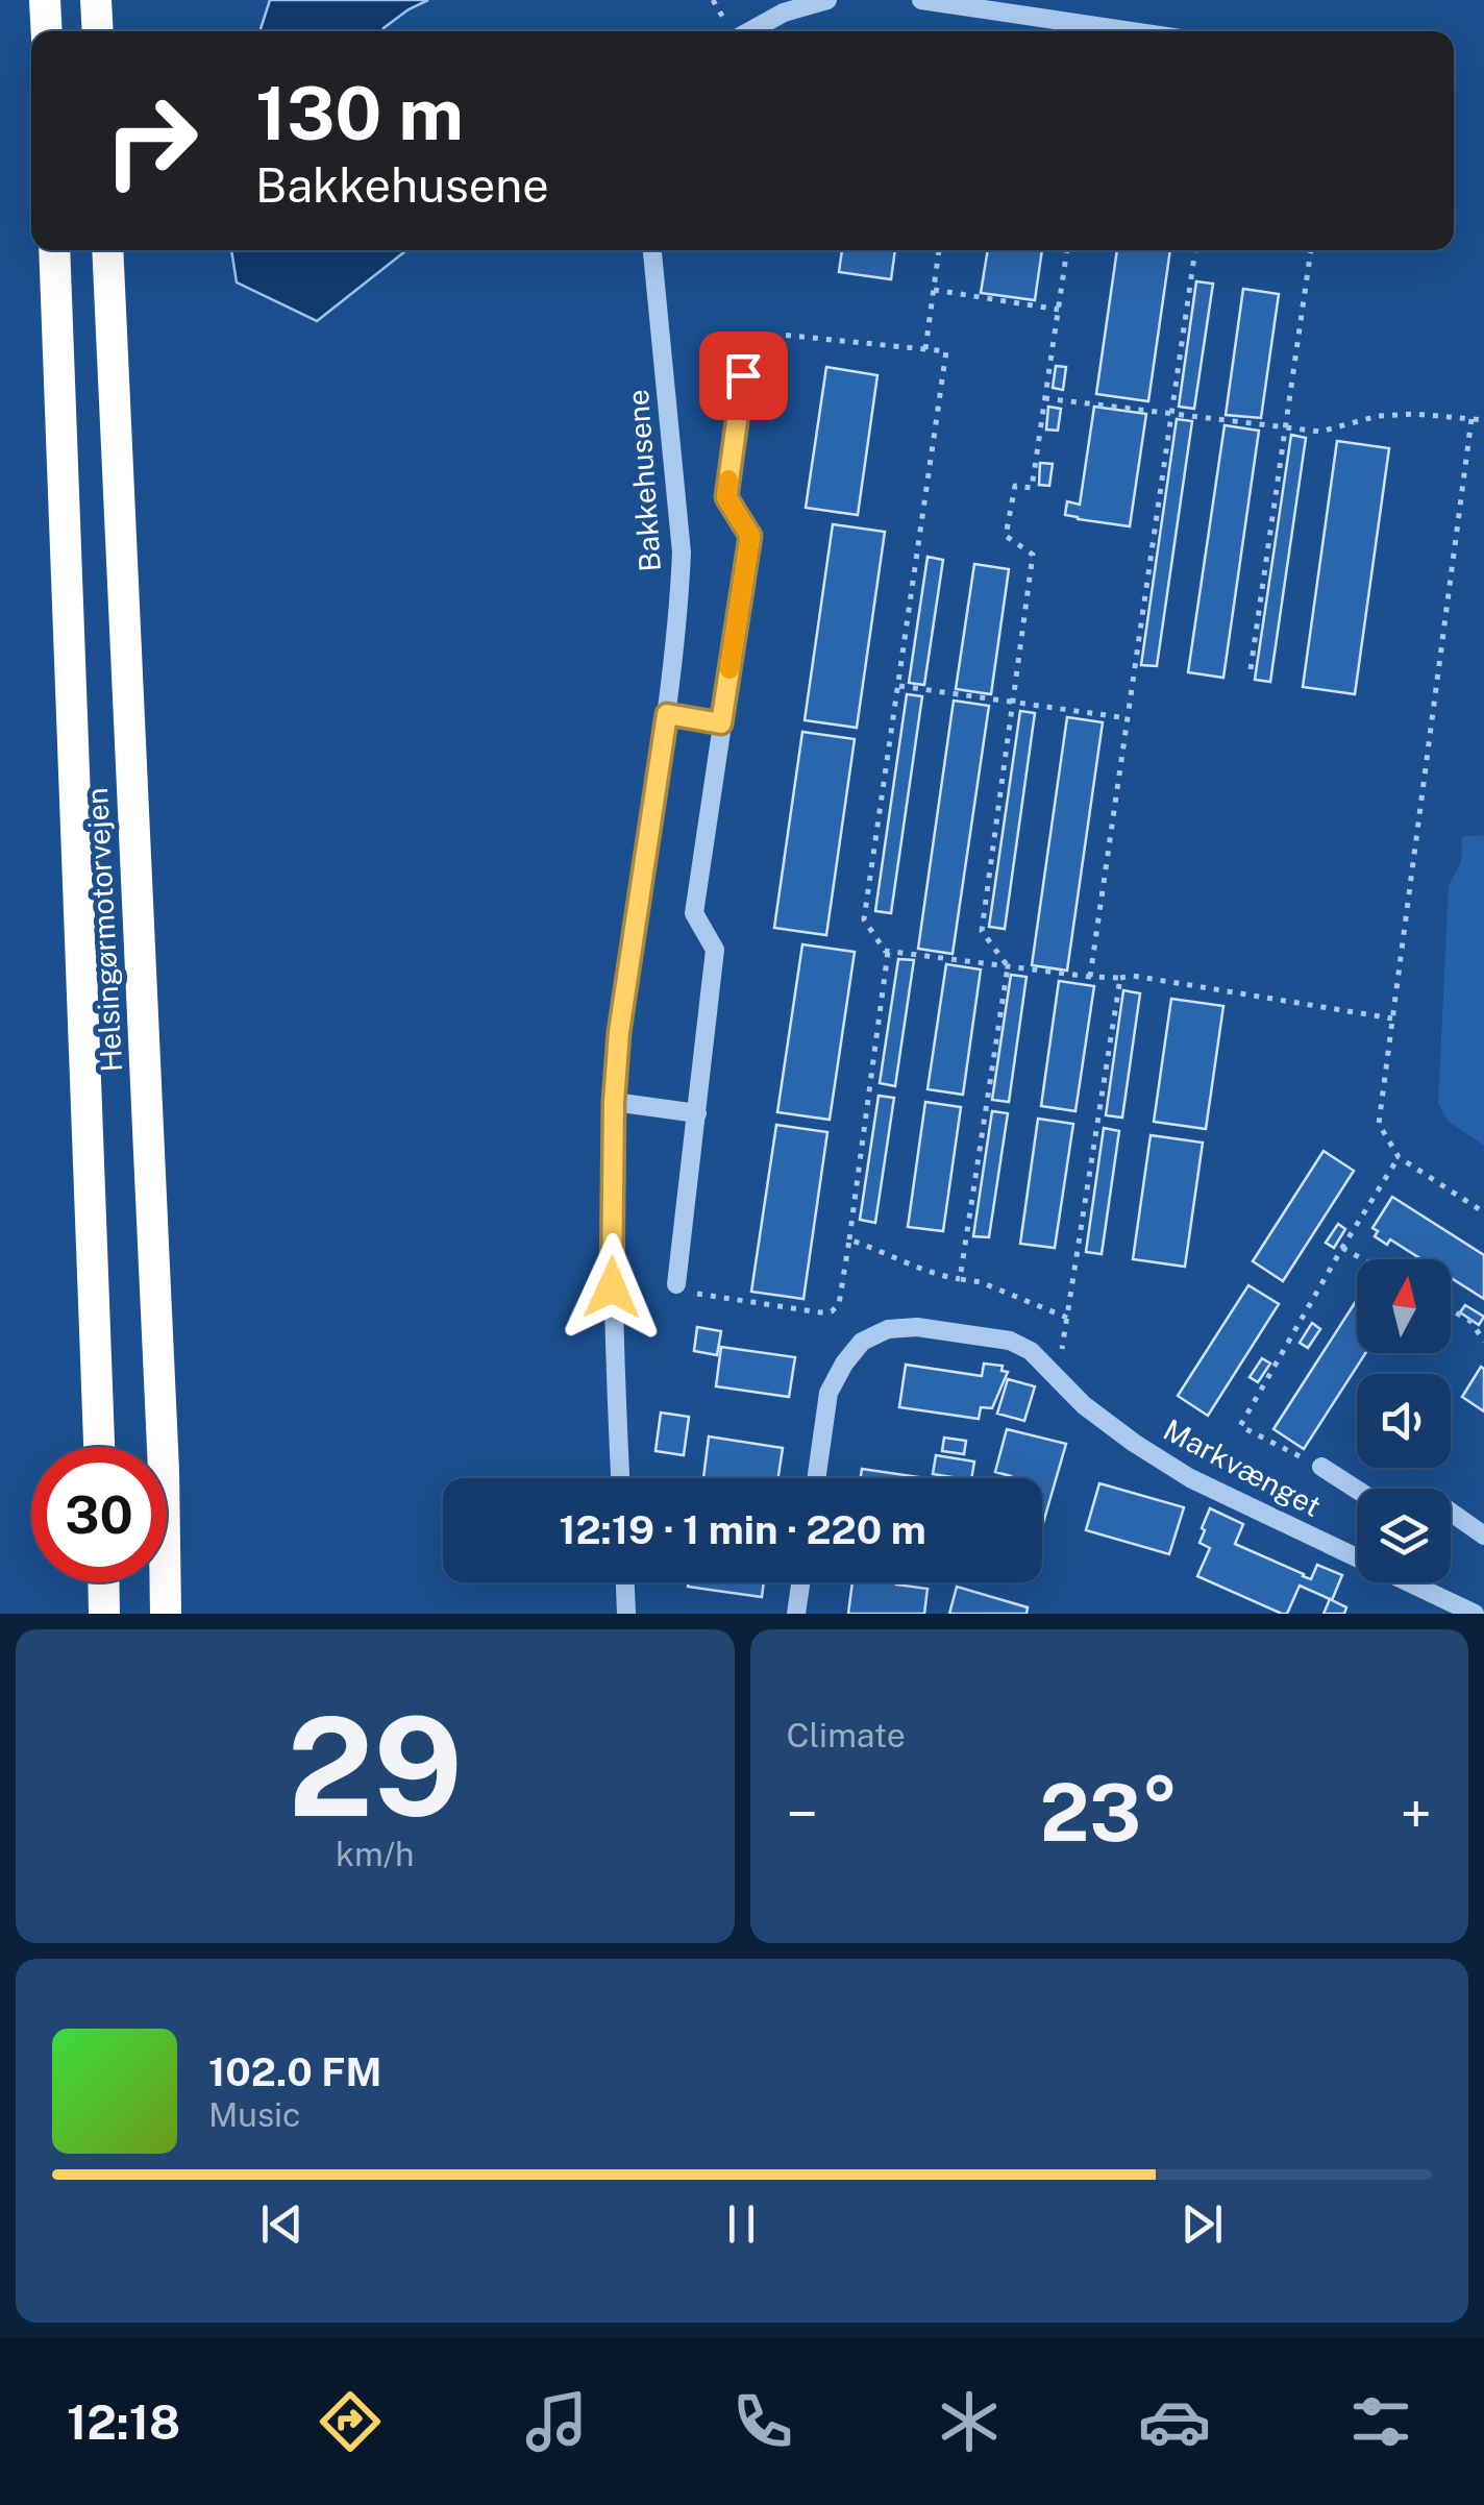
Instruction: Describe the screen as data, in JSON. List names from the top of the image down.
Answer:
{
  "streets": {
    "highway": ["Helsingørmotorvejen"],
    "street": ["Bakkehusene", "Markvænget"]
  },
  "north": "top",
  "page": {
    "turn": ["130 m", "Bakkehusene"],
    "limit": "30",
    "trip": "12:19 · 1 min · 220 m",
    "tile": [
      ["29", "km/h"],
      "Climate"
    ],
    "heat": ["−", "23°", "+"],
    "song": ["102.0 FM", "Music"],
    "tabs": "12:18"
  }
}
